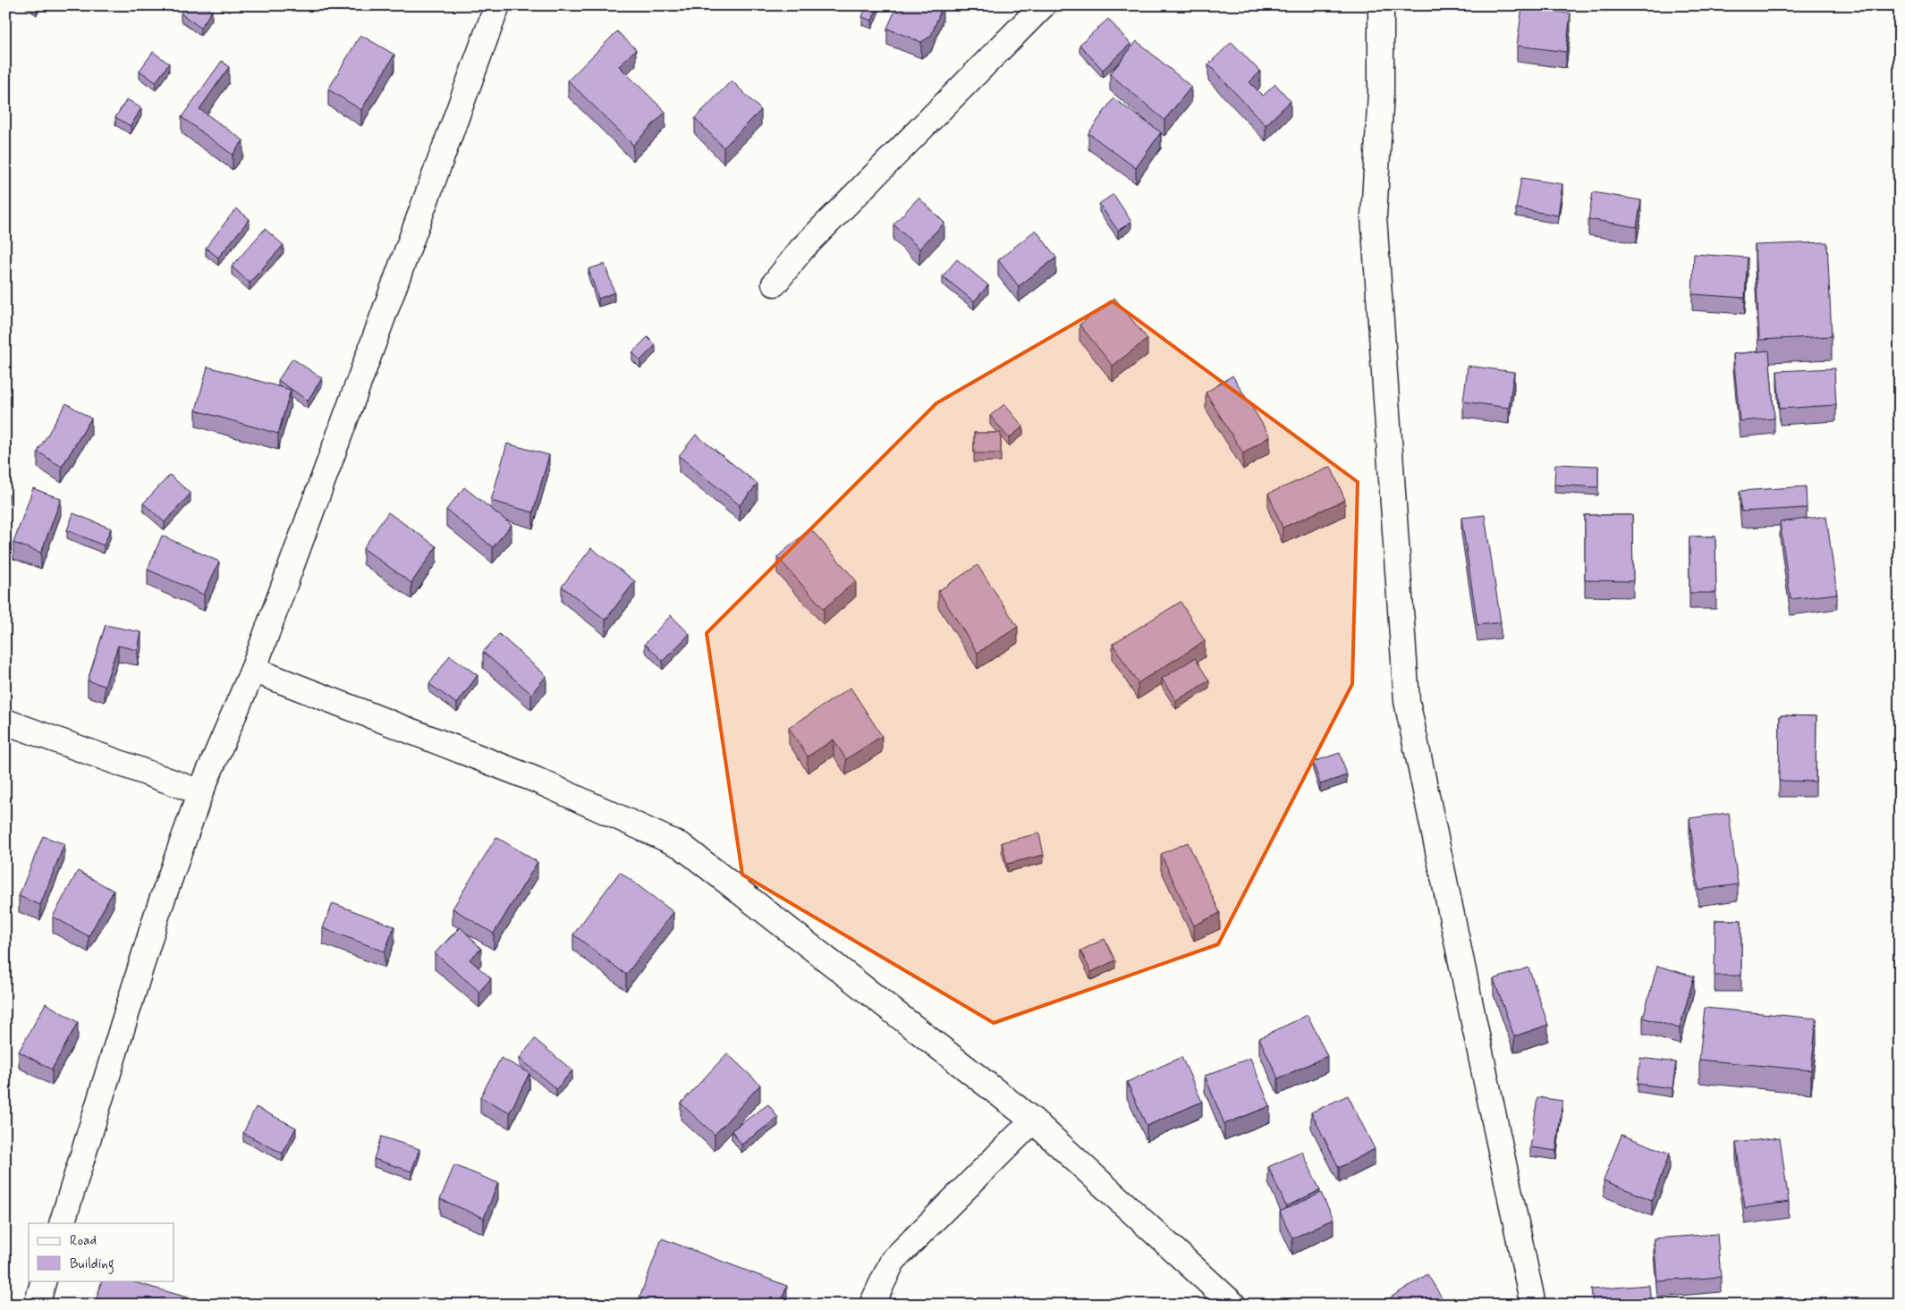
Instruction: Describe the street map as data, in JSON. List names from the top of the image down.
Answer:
{
  "legend": ["Road", "Building"]
}
